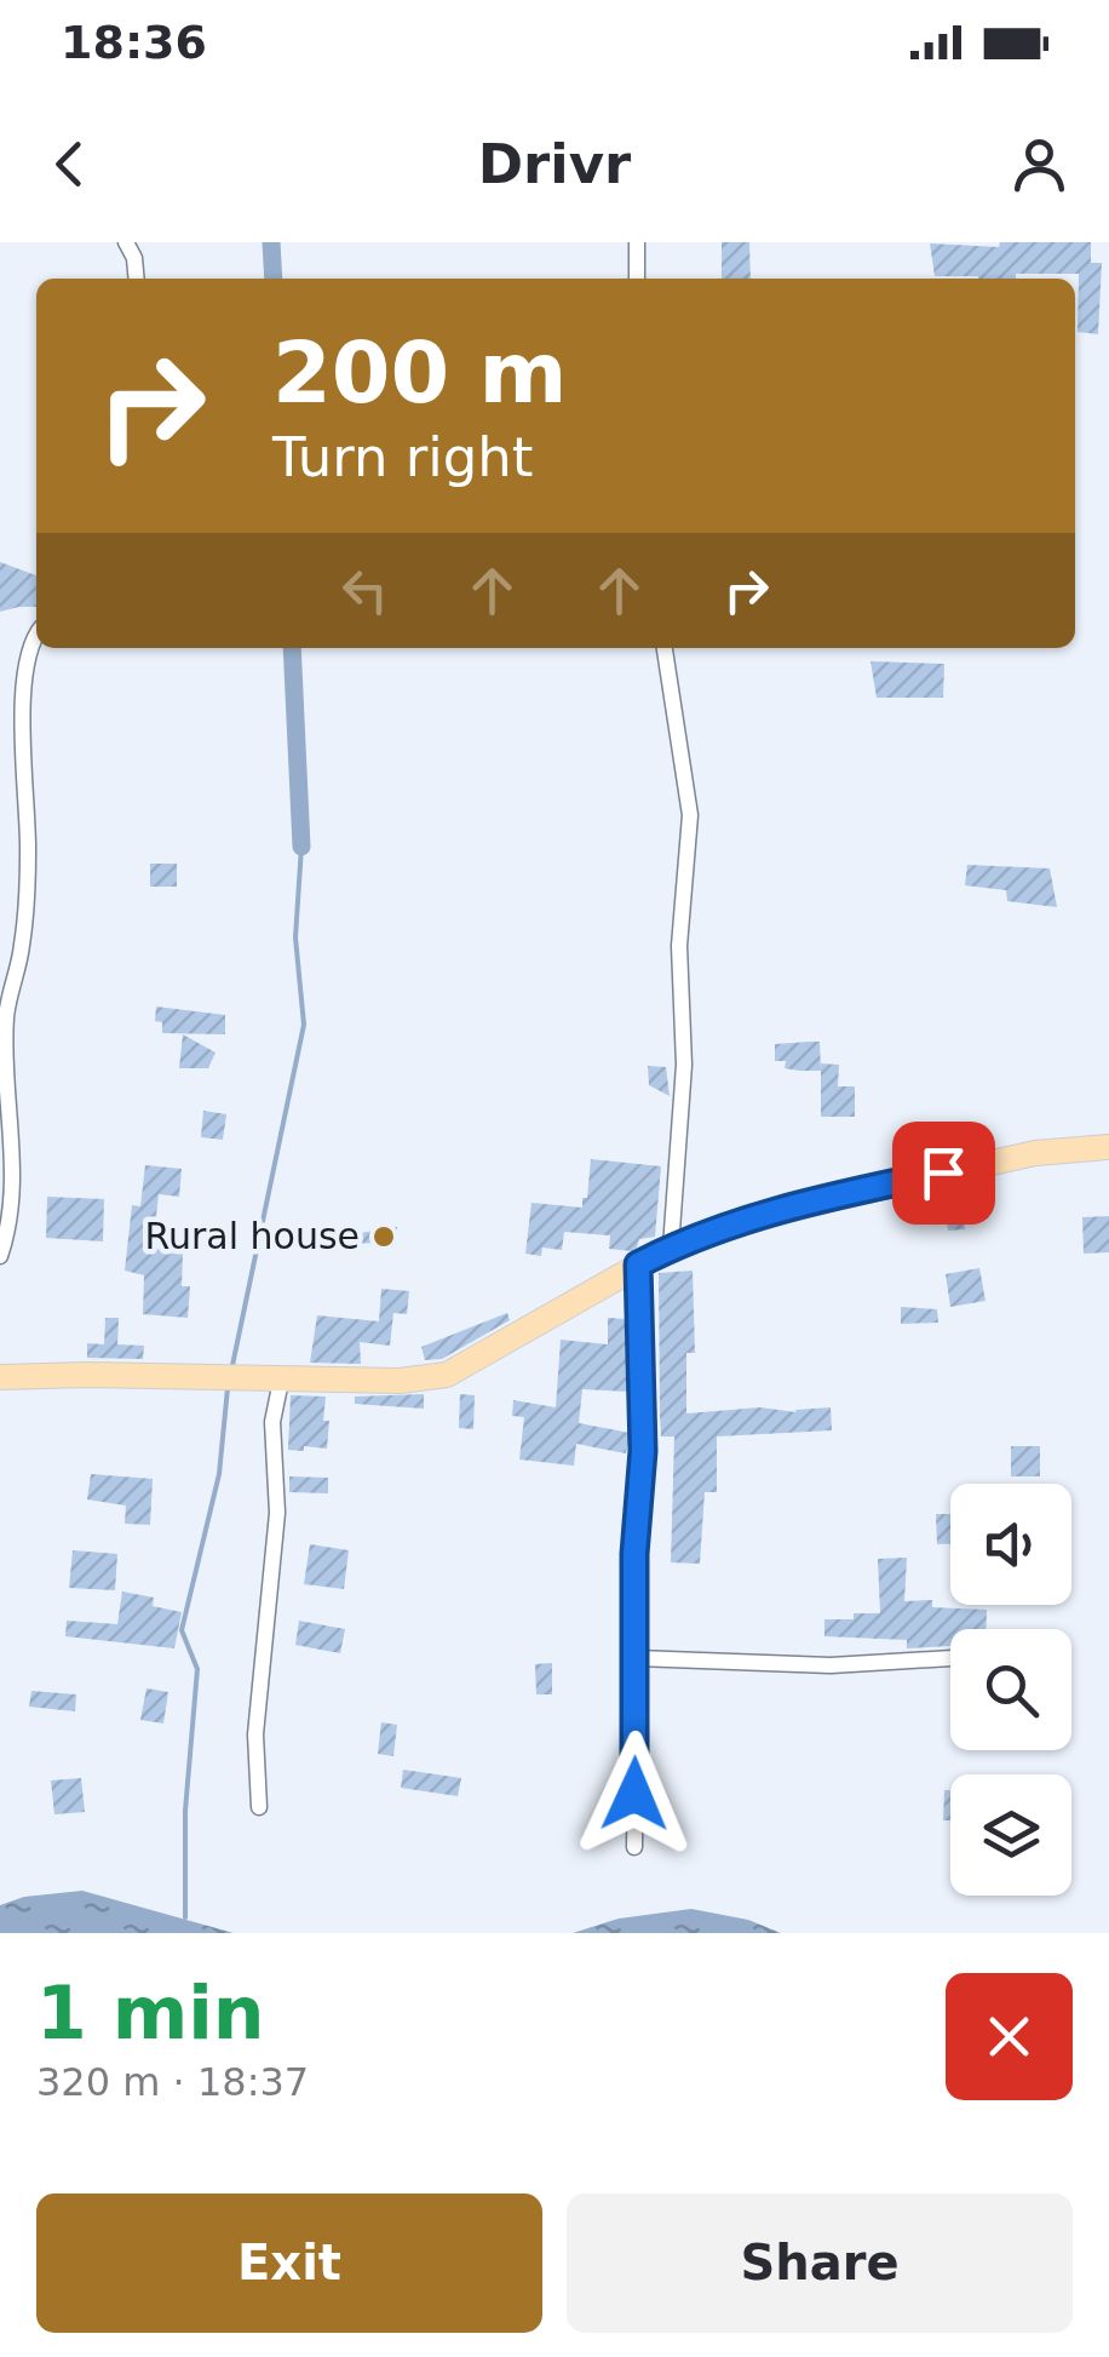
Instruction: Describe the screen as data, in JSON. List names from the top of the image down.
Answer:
{
  "places": ["Rural house"],
  "page": {
    "status": "18:36",
    "header": "Drivr",
    "turn": ["200 m", "Turn right"],
    "heading": ["1 min", "320 m · 18:37"],
    "buttons": ["Exit", "Share"]
  }
}
